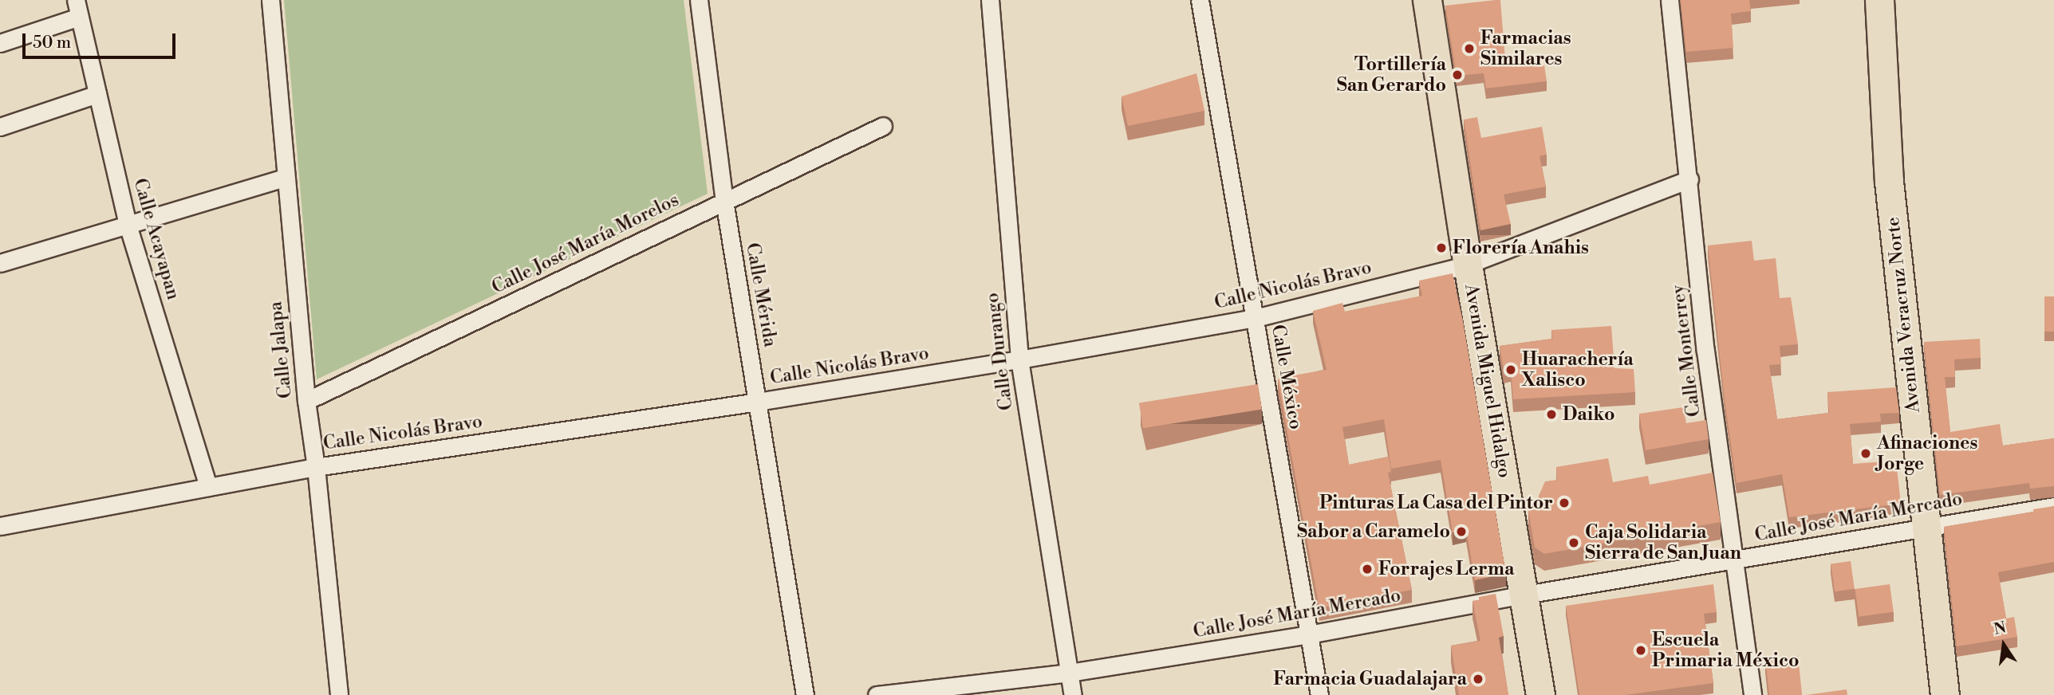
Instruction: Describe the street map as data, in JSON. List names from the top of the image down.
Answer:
{
  "streets": {
    "highway": ["Avenida Veracruz Norte", "Avenida Miguel Hidalgo"],
    "street": [
      "Calle Acayapan",
      "Calle José María Morelos",
      "Calle Nicolás Bravo",
      "Calle Mérida",
      "Calle Jalapa",
      "Calle Monterrey",
      "Calle Durango",
      "Calle México",
      "Calle José María Mercado"
    ]
  },
  "crossings": [
    ["Calle Acayapan", "Calle Nicolás Bravo"],
    ["Calle José María Morelos", "Calle Mérida"],
    ["Calle José María Morelos", "Calle Jalapa"],
    ["Calle Nicolás Bravo", "Calle Mérida"],
    ["Calle Nicolás Bravo", "Calle Jalapa"],
    ["Calle Nicolás Bravo", "Calle Monterrey"],
    ["Calle Nicolás Bravo", "Calle Durango"],
    ["Calle Nicolás Bravo", "Calle México"],
    ["Calle Nicolás Bravo", "Avenida Miguel Hidalgo"],
    ["Avenida Veracruz Norte", "Calle José María Mercado"],
    ["Calle Monterrey", "Calle José María Mercado"],
    ["Calle Durango", "Calle José María Mercado"],
    ["Calle México", "Calle José María Mercado"],
    ["Avenida Miguel Hidalgo", "Calle José María Mercado"]
  ],
  "places": [
    "Farmacias Similares",
    "Tortillería San Gerardo",
    "Florería Anahis",
    "Huarachería Xalisco",
    "Daiko",
    "Afinaciones Jorge",
    "Pinturas La Casa del Pintor",
    "Sabor a Caramelo",
    "Caja Solidaria Sierra de San Juan",
    "Forrajes Lerma",
    "Escuela Primaria México",
    "Farmacia Guadalajara"
  ],
  "scale_bar": "50 m",
  "north": "top"
}
